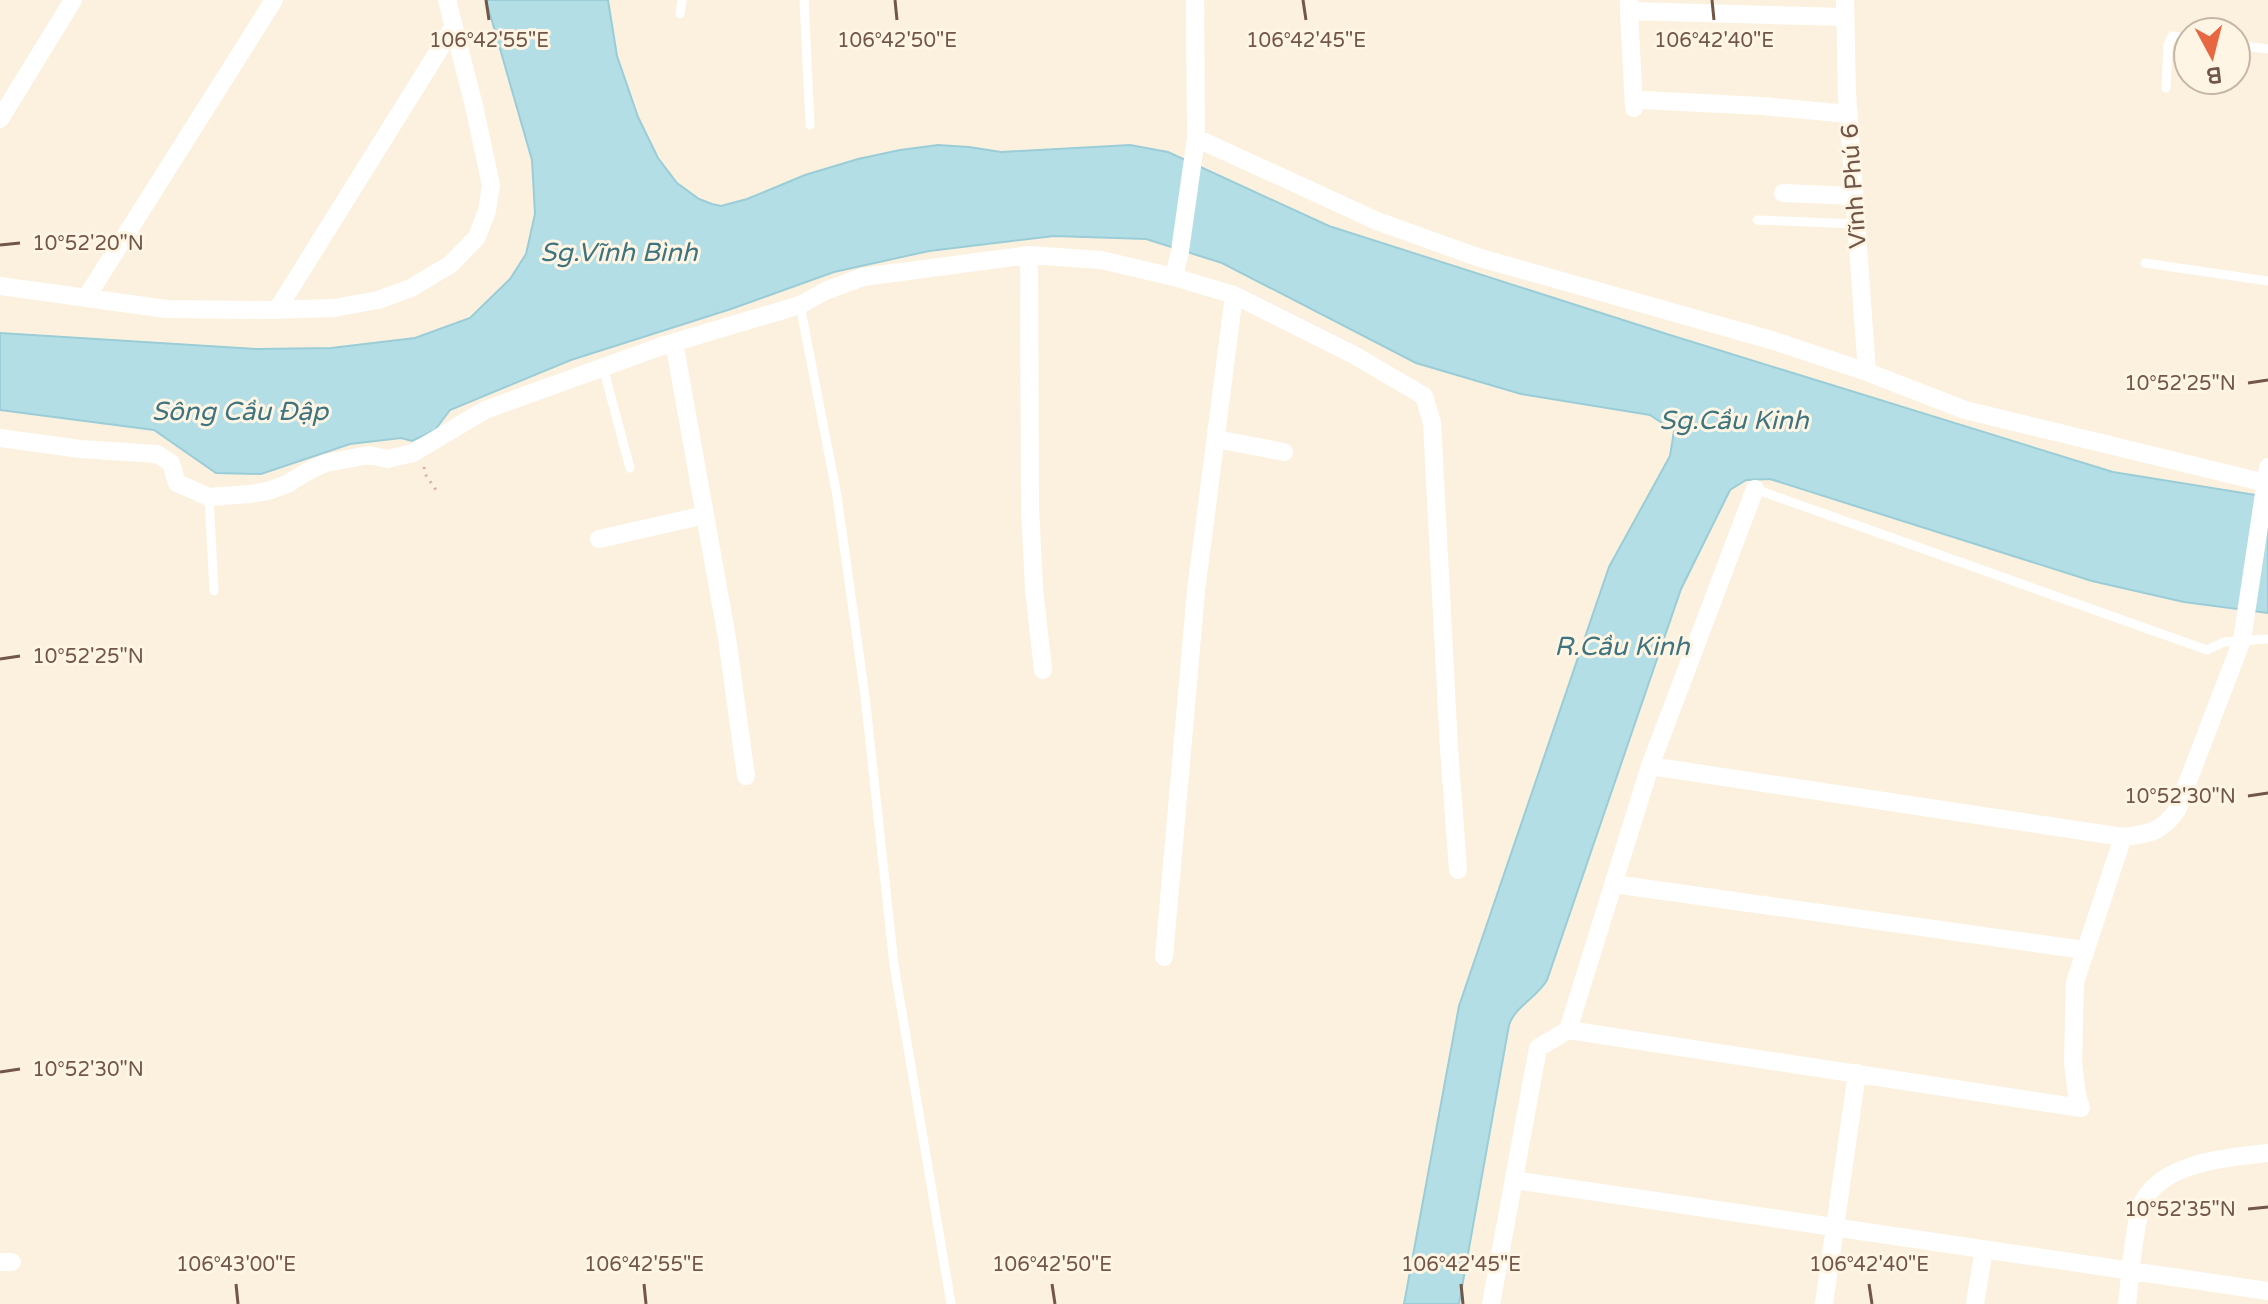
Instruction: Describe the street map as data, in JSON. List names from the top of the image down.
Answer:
{
  "streets": {
    "street": ["Vĩnh Phú 6"]
  },
  "water": [
    "Sg.Vĩnh Bình",
    "Sông Cầu Đập",
    "Sg.Cầu Kinh",
    "R.Cầu Kinh"
  ],
  "north": "bottom",
  "coordinates": [
    "106°42'55\"E",
    "106°42'50\"E",
    "106°42'45\"E",
    "106°42'40\"E",
    "10°52'20\"N",
    "10°52'25\"N",
    "10°52'30\"N",
    "10°52'35\"N",
    "106°43'00\"E"
  ]
}
